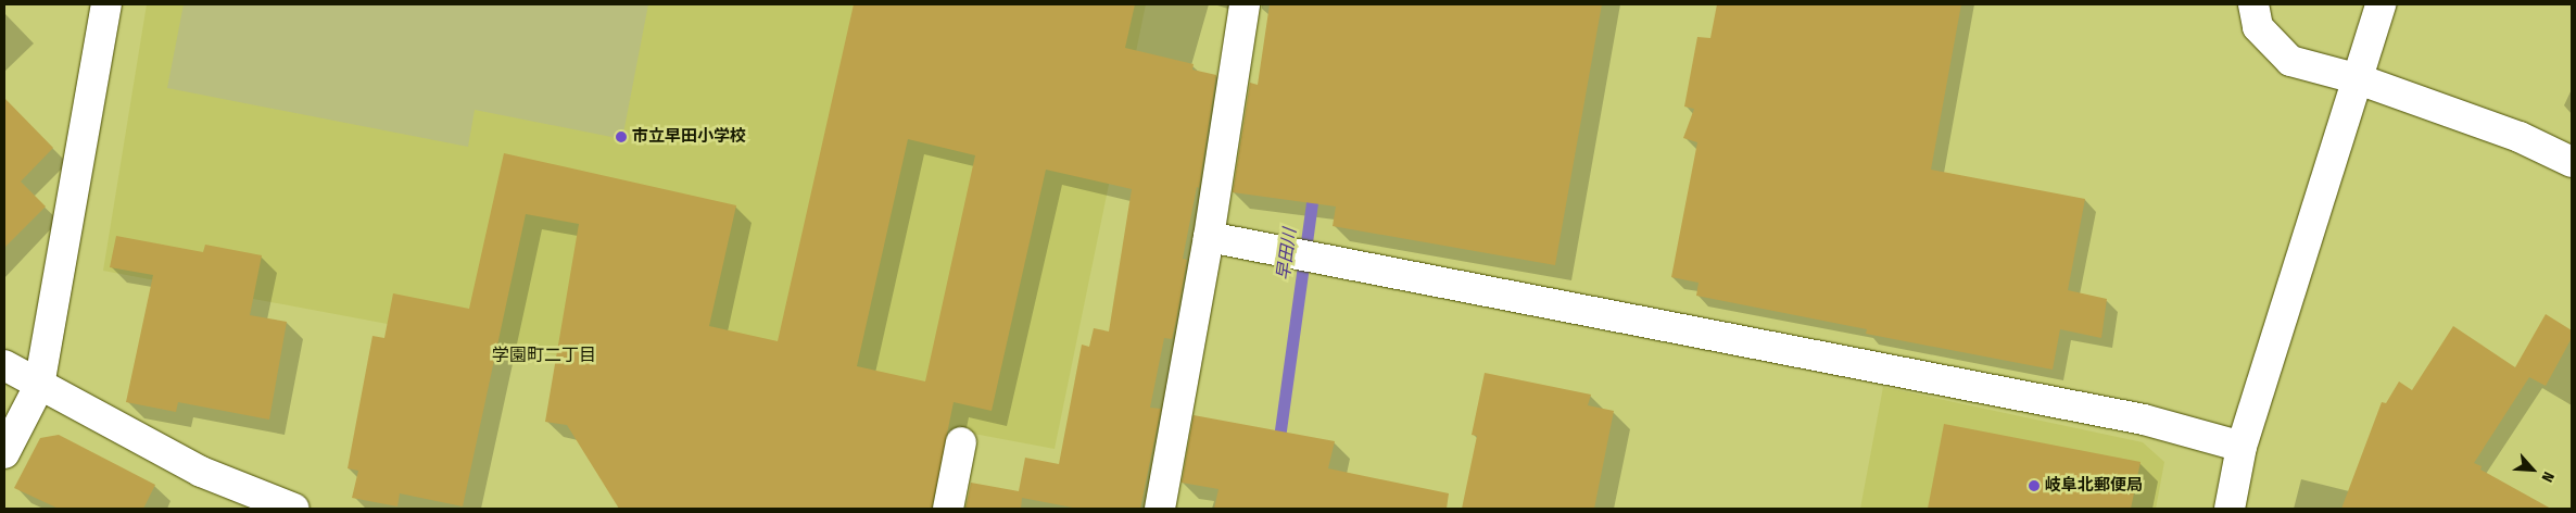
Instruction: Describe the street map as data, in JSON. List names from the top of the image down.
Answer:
{
  "districts": ["学園町二丁目"],
  "water": ["早田川"],
  "places": ["市立早田小学校", "岐阜北郵便局"],
  "north": "bottom right"
}
